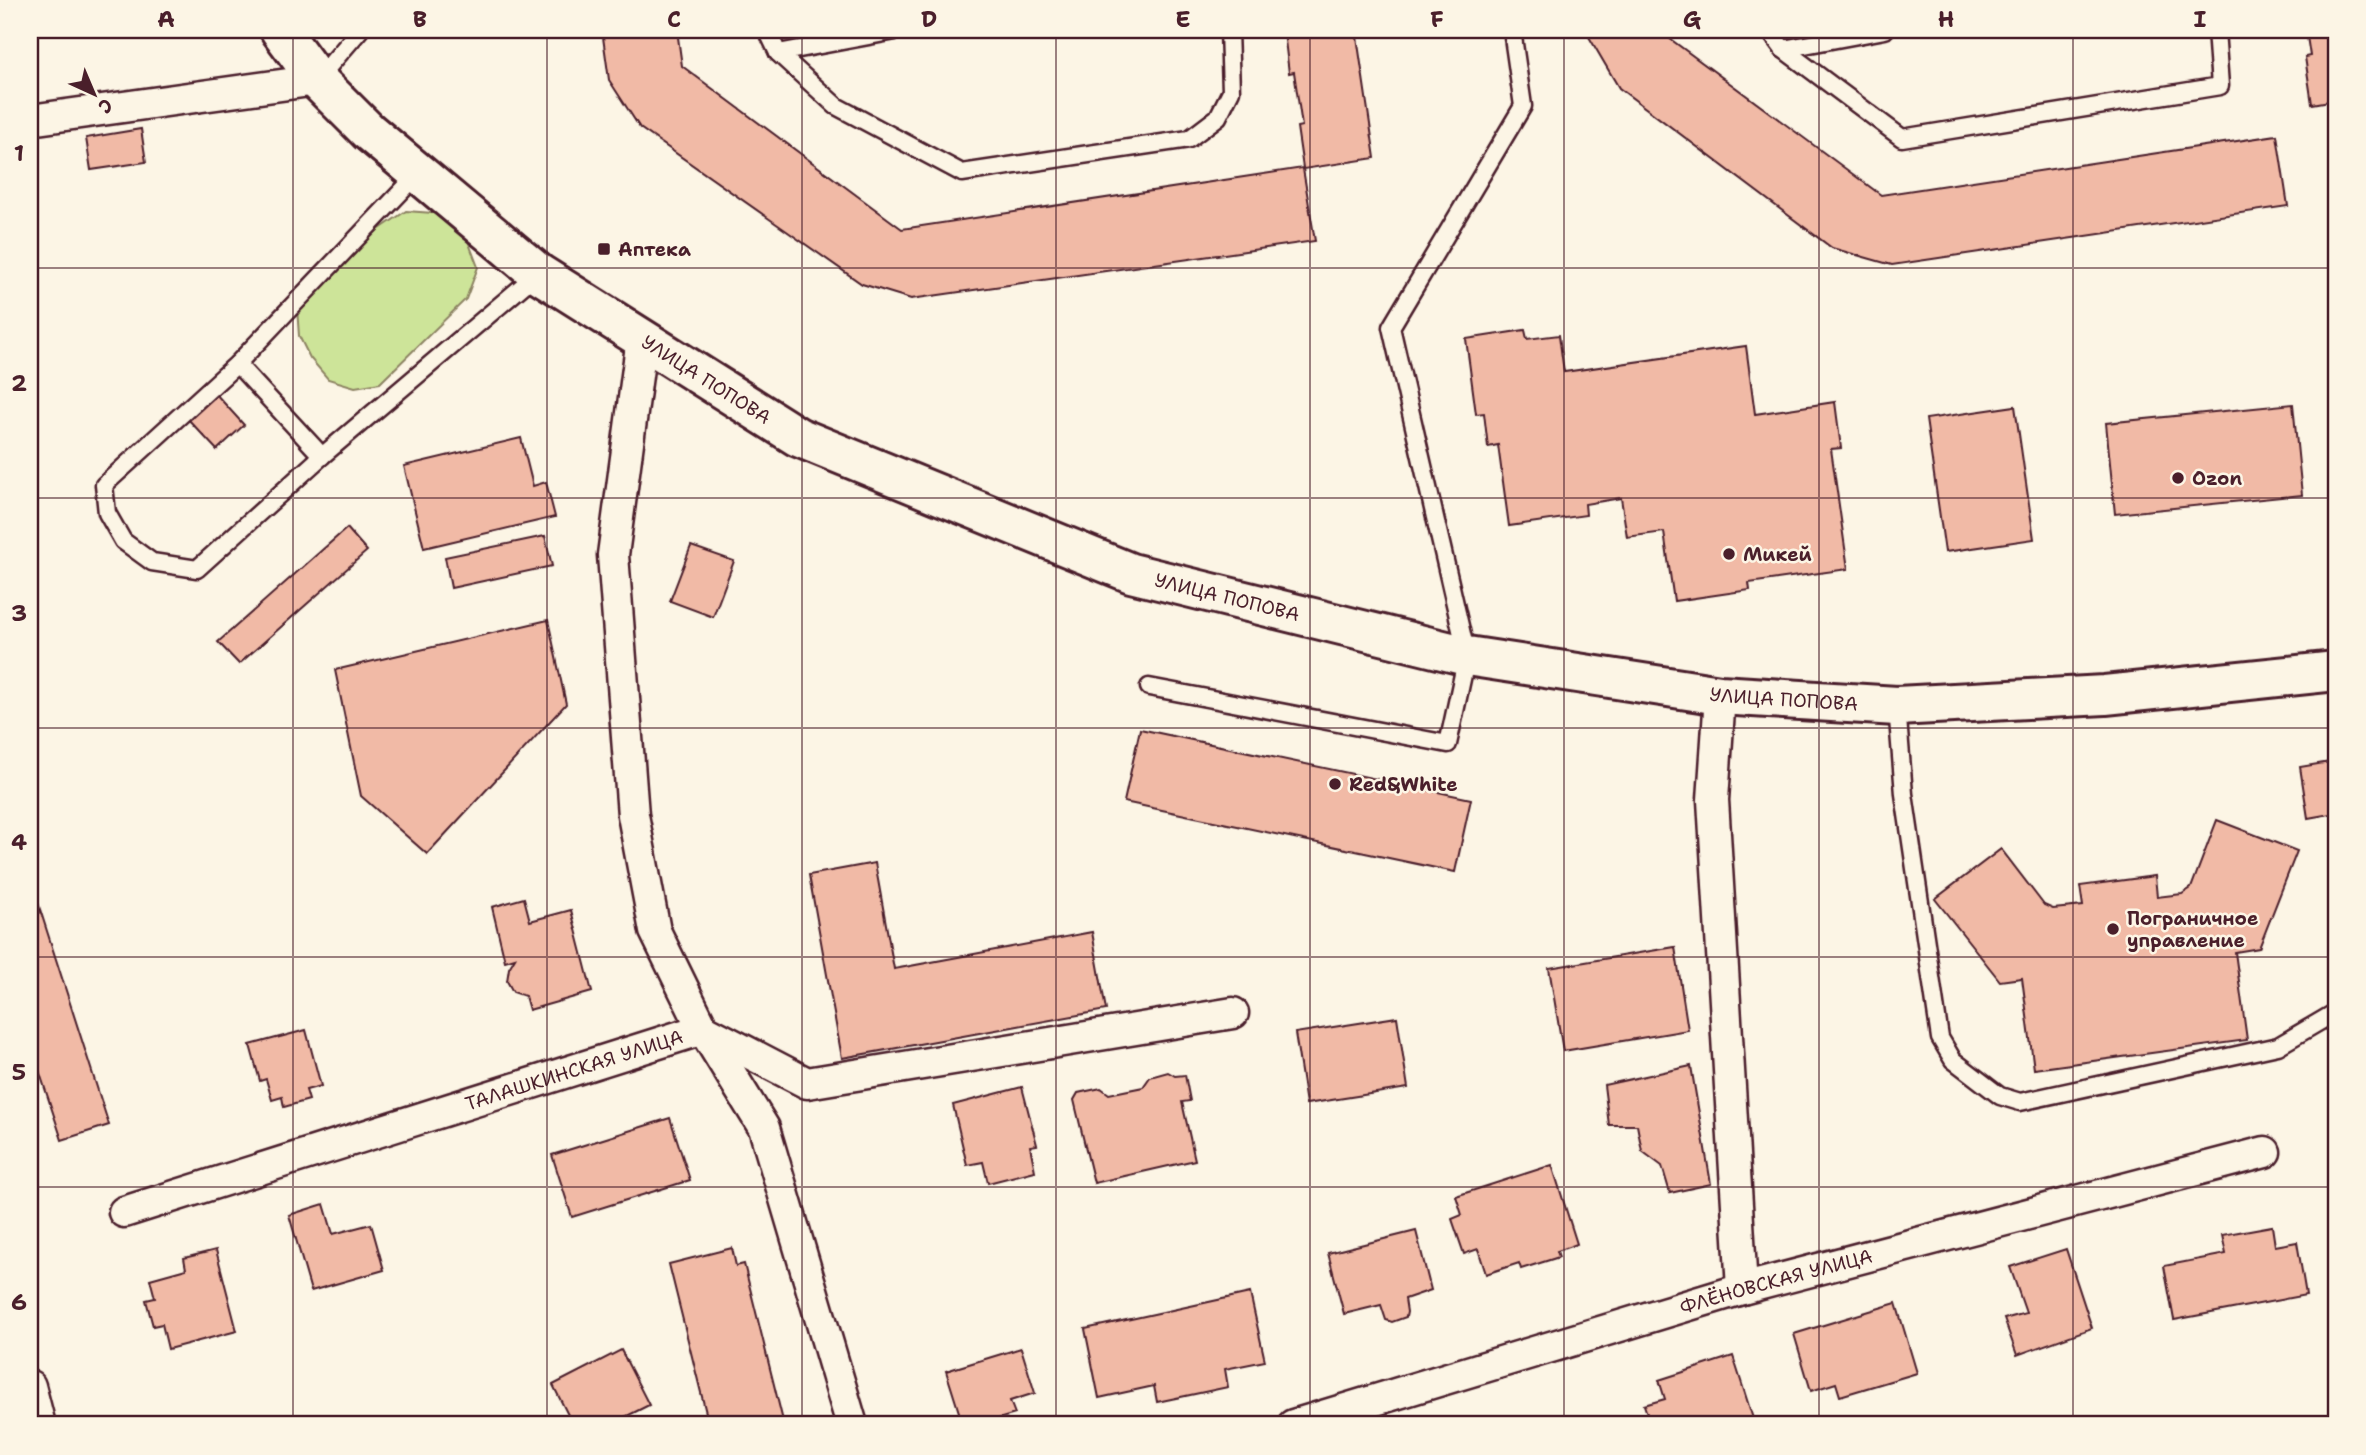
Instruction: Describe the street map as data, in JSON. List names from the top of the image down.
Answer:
{
  "streets": {
    "street": ["УЛИЦА ПОПОВА", "ТАЛАШКИНСКАЯ УЛИЦА", "ФЛЁНОВСКАЯ УЛИЦА"]
  },
  "places": {
    "transit": ["Аптека"],
    "other": [
      "Ozon",
      "Микей",
      "Red&White",
      "Пограничное управление"
    ]
  },
  "north": "bottom right",
  "grid": {
    "columns": [
      "A",
      "B",
      "C",
      "D",
      "E",
      "F",
      "G",
      "H",
      "I"
    ],
    "rows": [
      "1",
      "2",
      "3",
      "4",
      "5",
      "6"
    ]
  }
}
